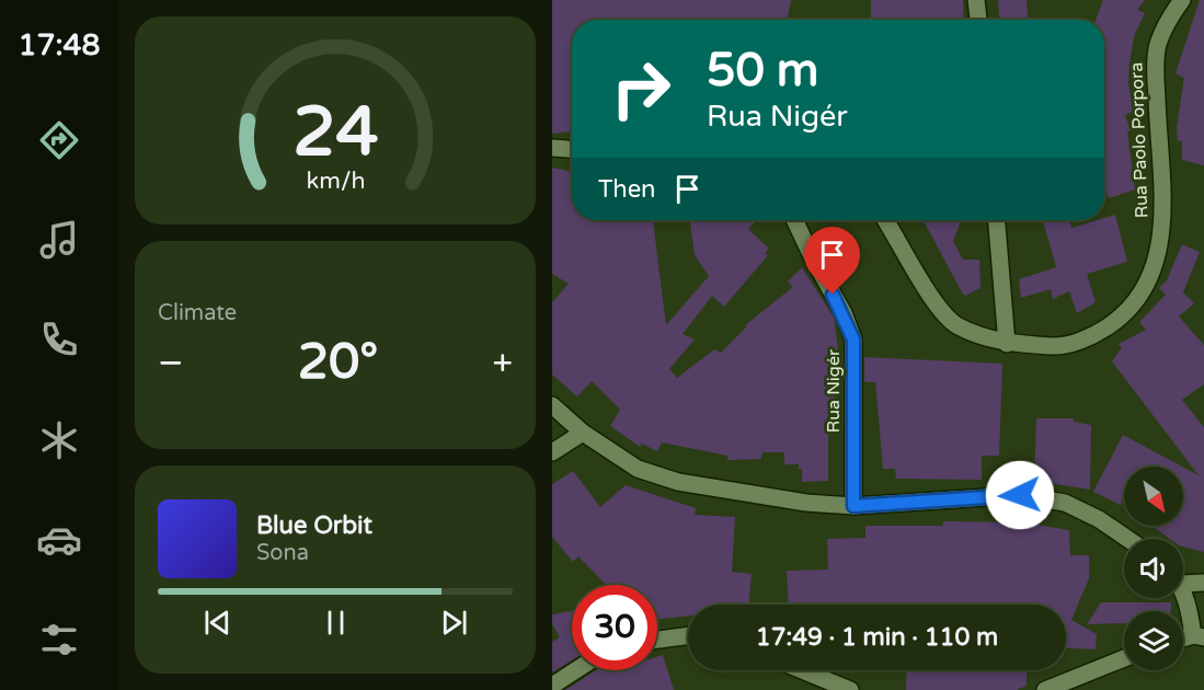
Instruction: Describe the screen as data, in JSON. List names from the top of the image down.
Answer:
{
  "streets": {
    "street": ["Rua Paolo Porpora", "Rua Nigér"]
  },
  "north": "bottom right",
  "page": {
    "tabs": "17:48",
    "turn": ["50 m", "Rua Nigér"],
    "then": "Then",
    "tile": "Climate",
    "heat": ["−", "20°", "+"],
    "song": ["Blue Orbit", "Sona"],
    "limit": "30",
    "trip": "17:49 · 1 min · 110 m",
    "gauge": ["24", "km/h"]
  }
}
